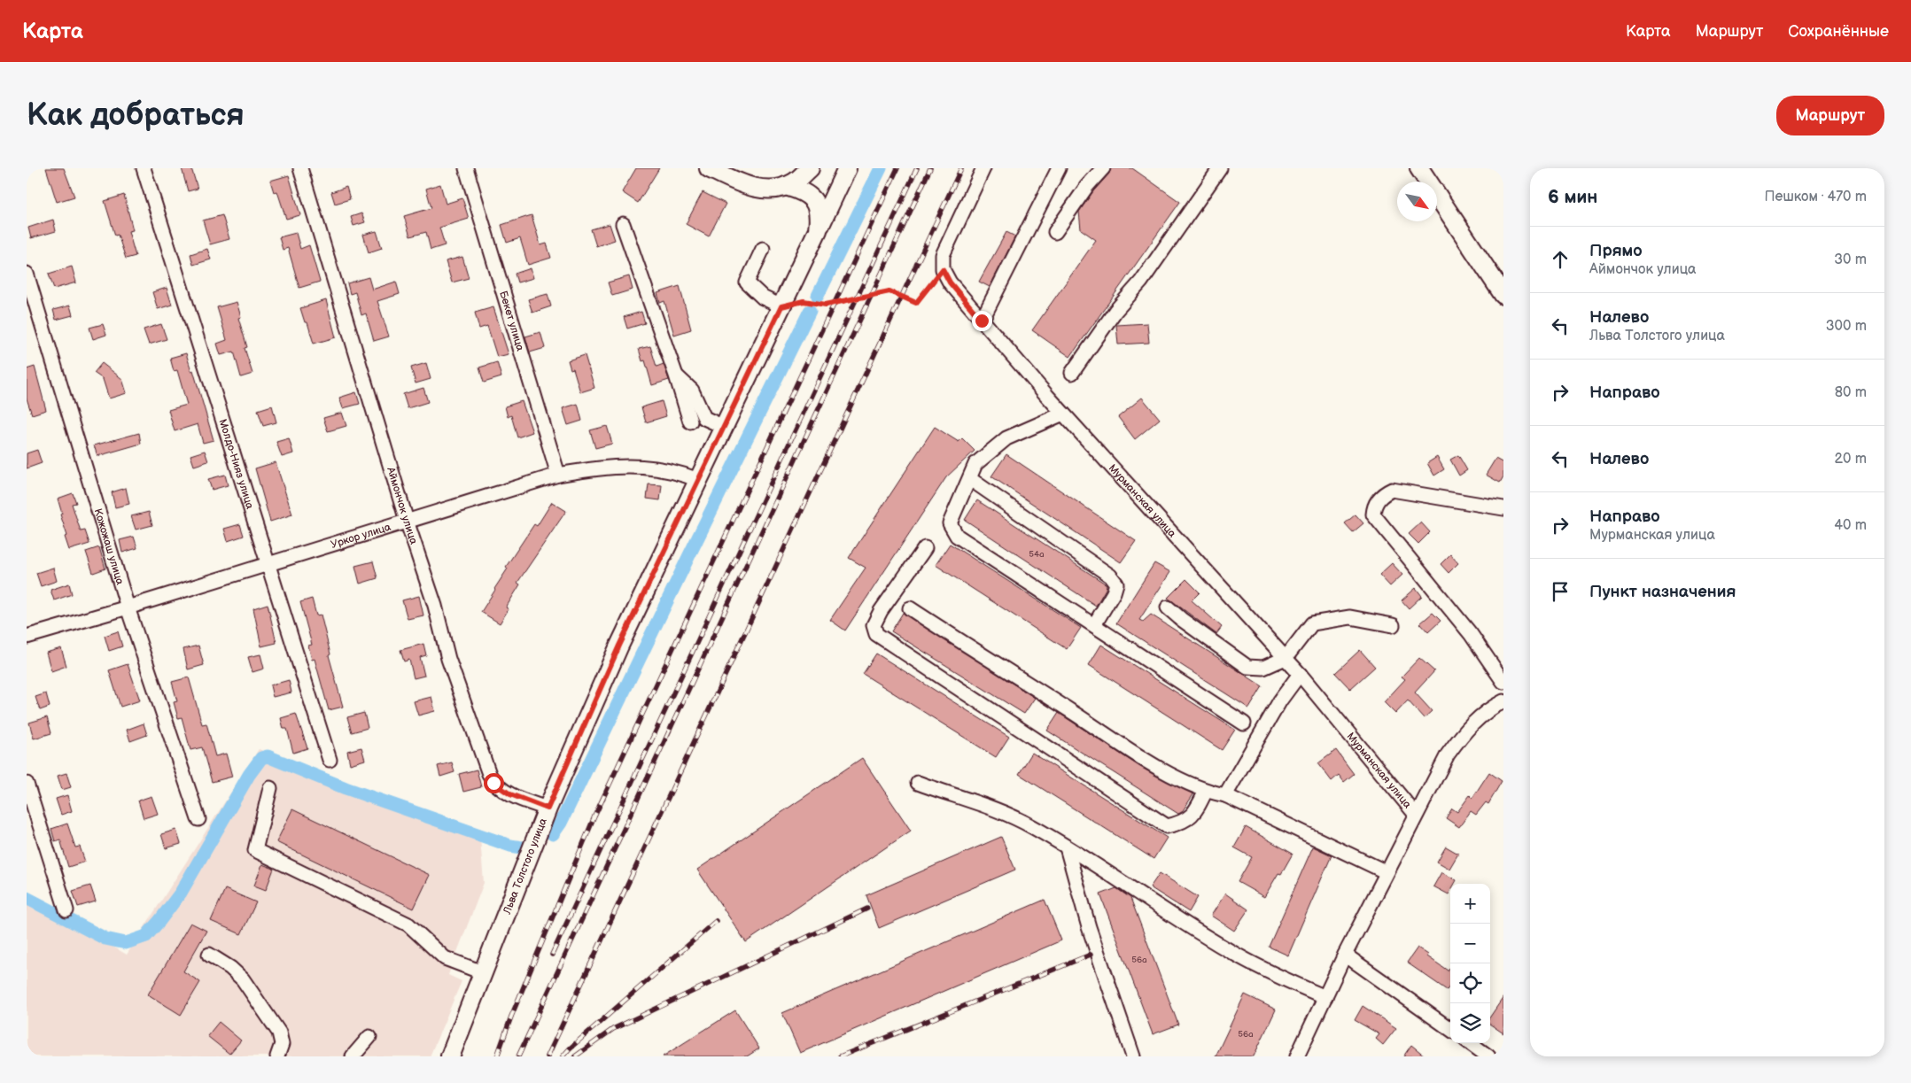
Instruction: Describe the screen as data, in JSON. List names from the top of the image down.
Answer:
{
  "streets": {
    "main road": ["Льва Толстого улица"],
    "street": [
      "Бекет улица",
      "Молдо-Нияз улица",
      "Мурманская улица",
      "Аймончок улица",
      "Уркор улица",
      "Кожожаш улица"
    ]
  },
  "crossings": [
    ["Бекет улица", "Уркор улица"],
    ["Молдо-Нияз улица", "Уркор улица"],
    ["Аймончок улица", "Уркор улица"],
    ["Аймончок улица", "Льва Толстого улица"],
    ["Уркор улица", "Кожожаш улица"],
    ["Уркор улица", "Льва Толстого улица"]
  ],
  "house_numbers": ["54a", "56a", "56a"],
  "north": "bottom right",
  "page": {
    "header": "Карта",
    "nav": ["Карта", "Маршрут", "Сохранённые"],
    "buttons": "Маршрут",
    "title": "Как добраться",
    "heading": ["6 мин", "Пешком · 470 m"],
    "list": [
      ["Прямо", "Аймончок улица", "30 m"],
      ["Налево", "Льва Толстого улица", "300 m"],
      ["Направо", "80 m"],
      ["Налево", "20 m"],
      ["Направо", "Мурманская улица", "40 m"],
      "Пункт назначения"
    ],
    "map_buttons": ["+", "−"]
  }
}
